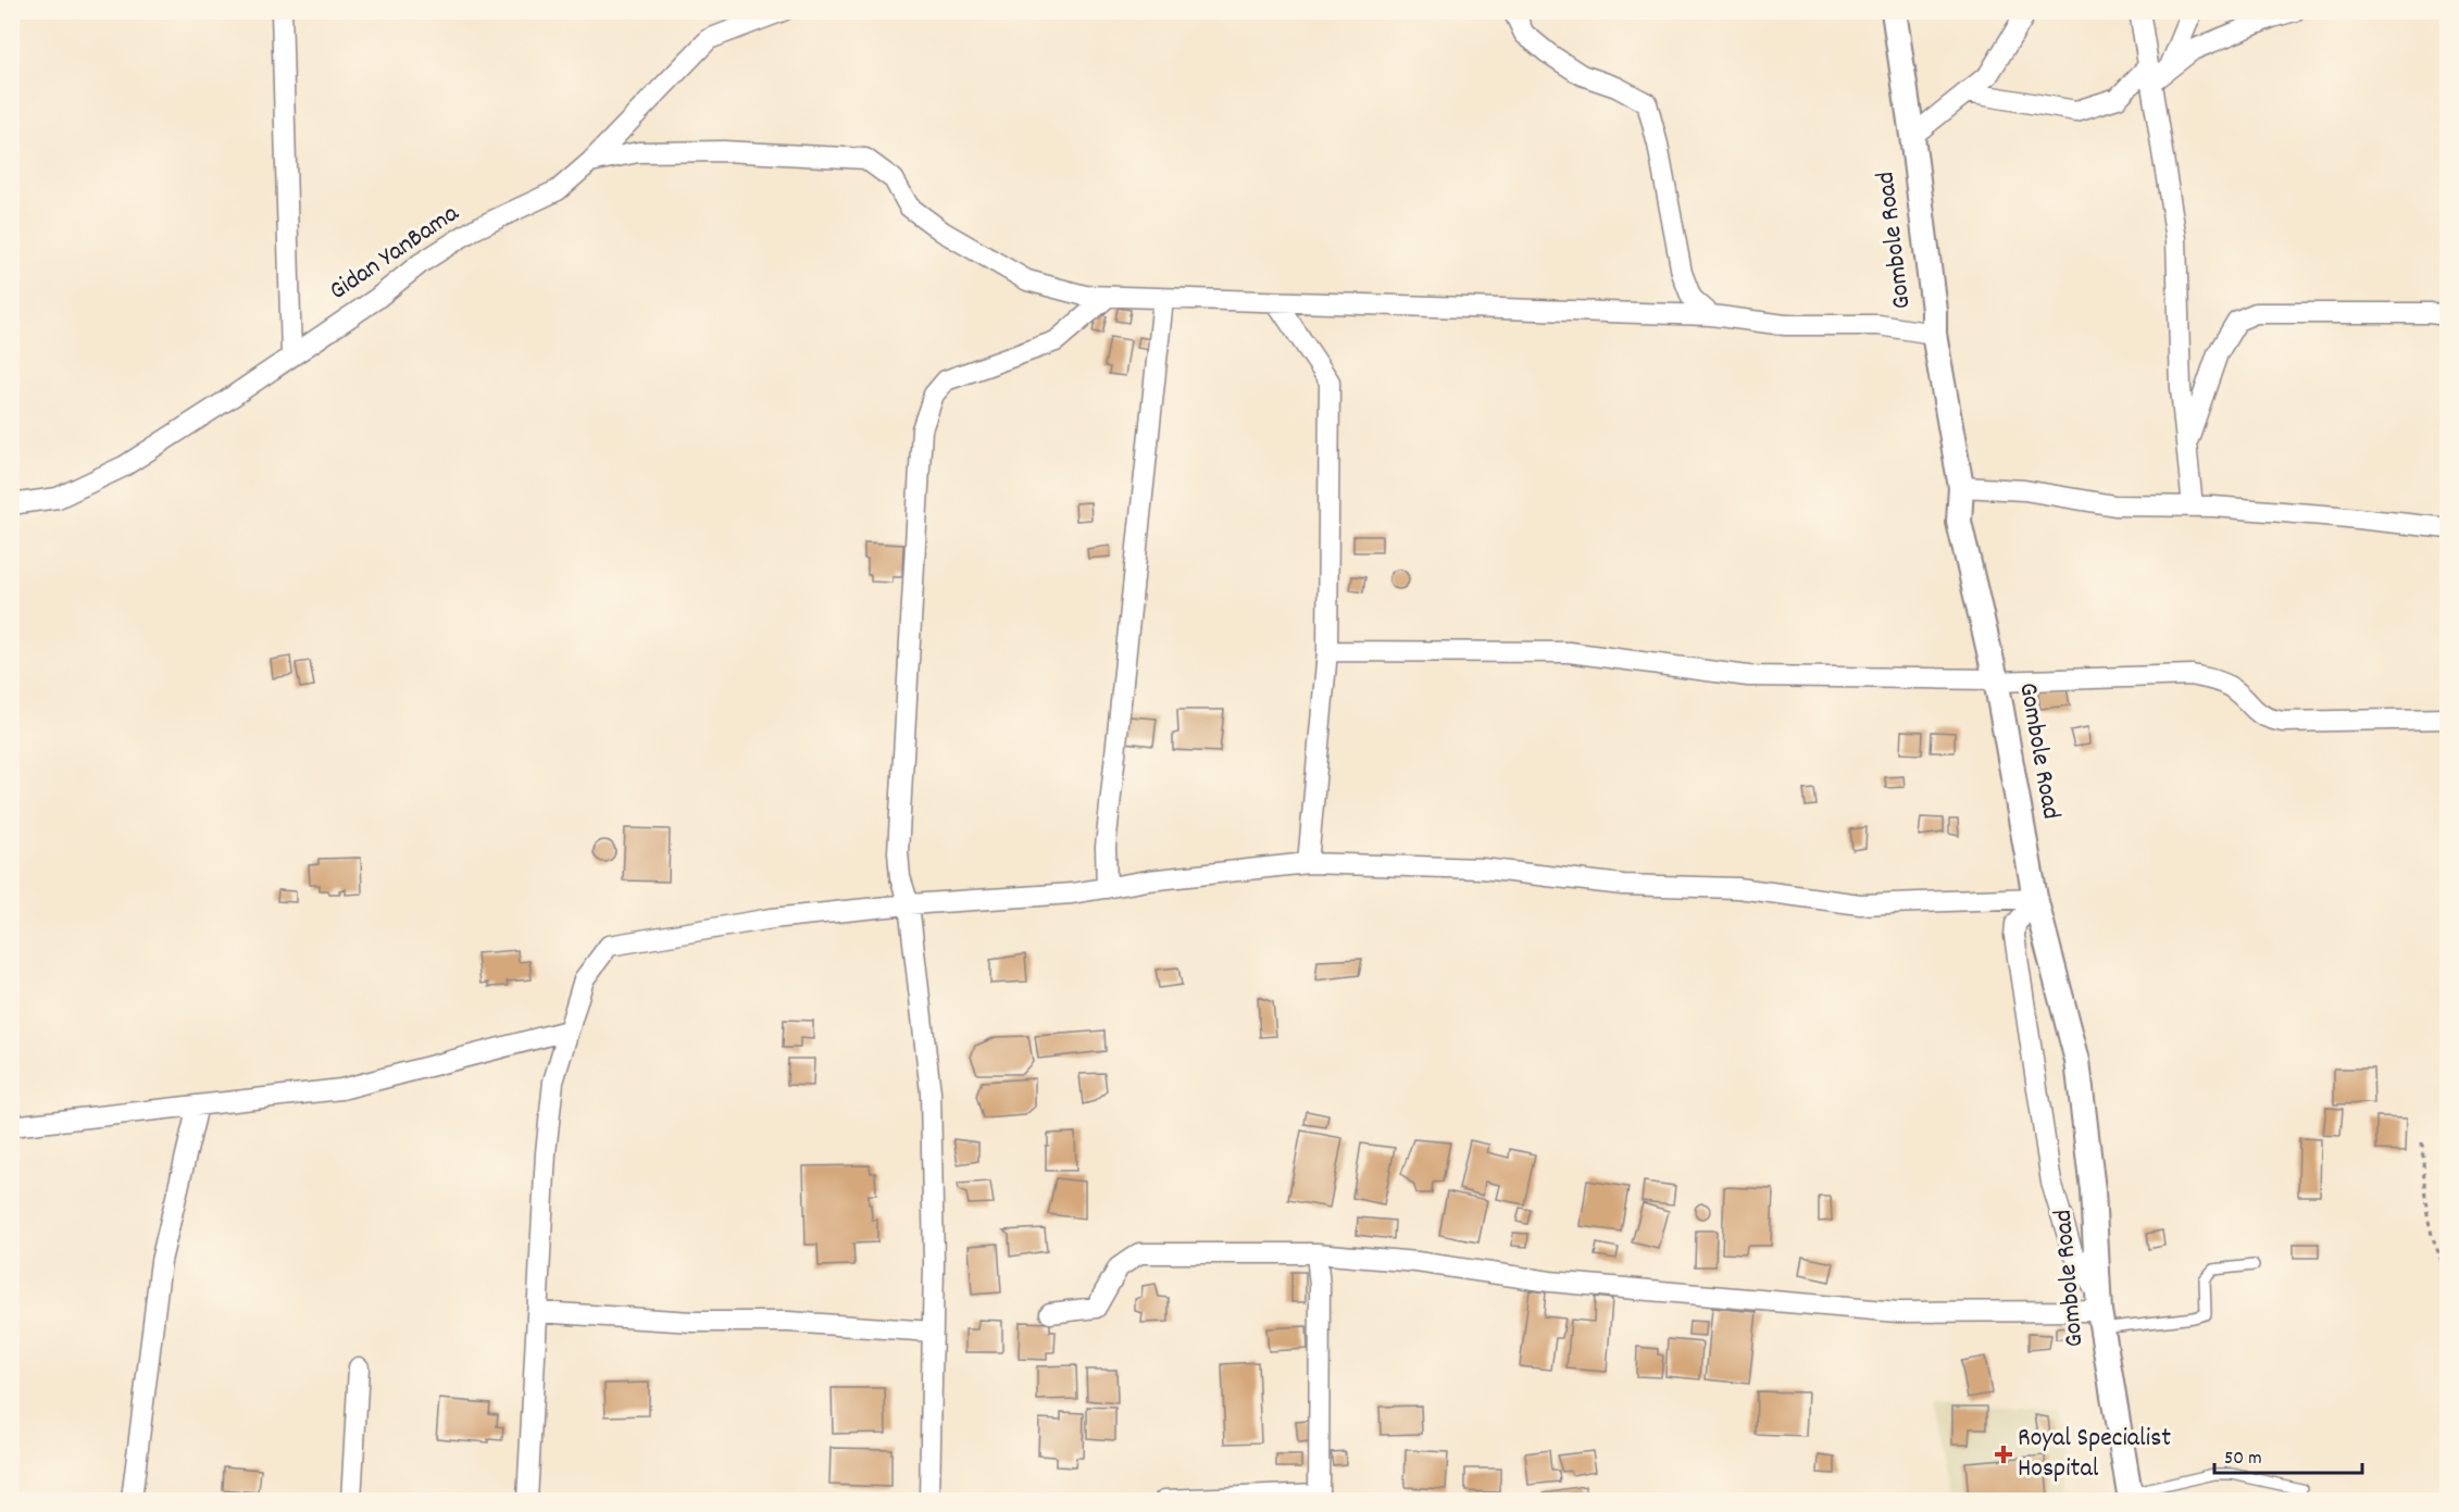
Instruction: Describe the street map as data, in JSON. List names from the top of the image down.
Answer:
{
  "streets": {
    "street": ["Gombole Road", "Gidan YanBama"]
  },
  "places": {
    "health": ["Royal Specialist Hospital"]
  },
  "scale_bar": "50 m"
}
